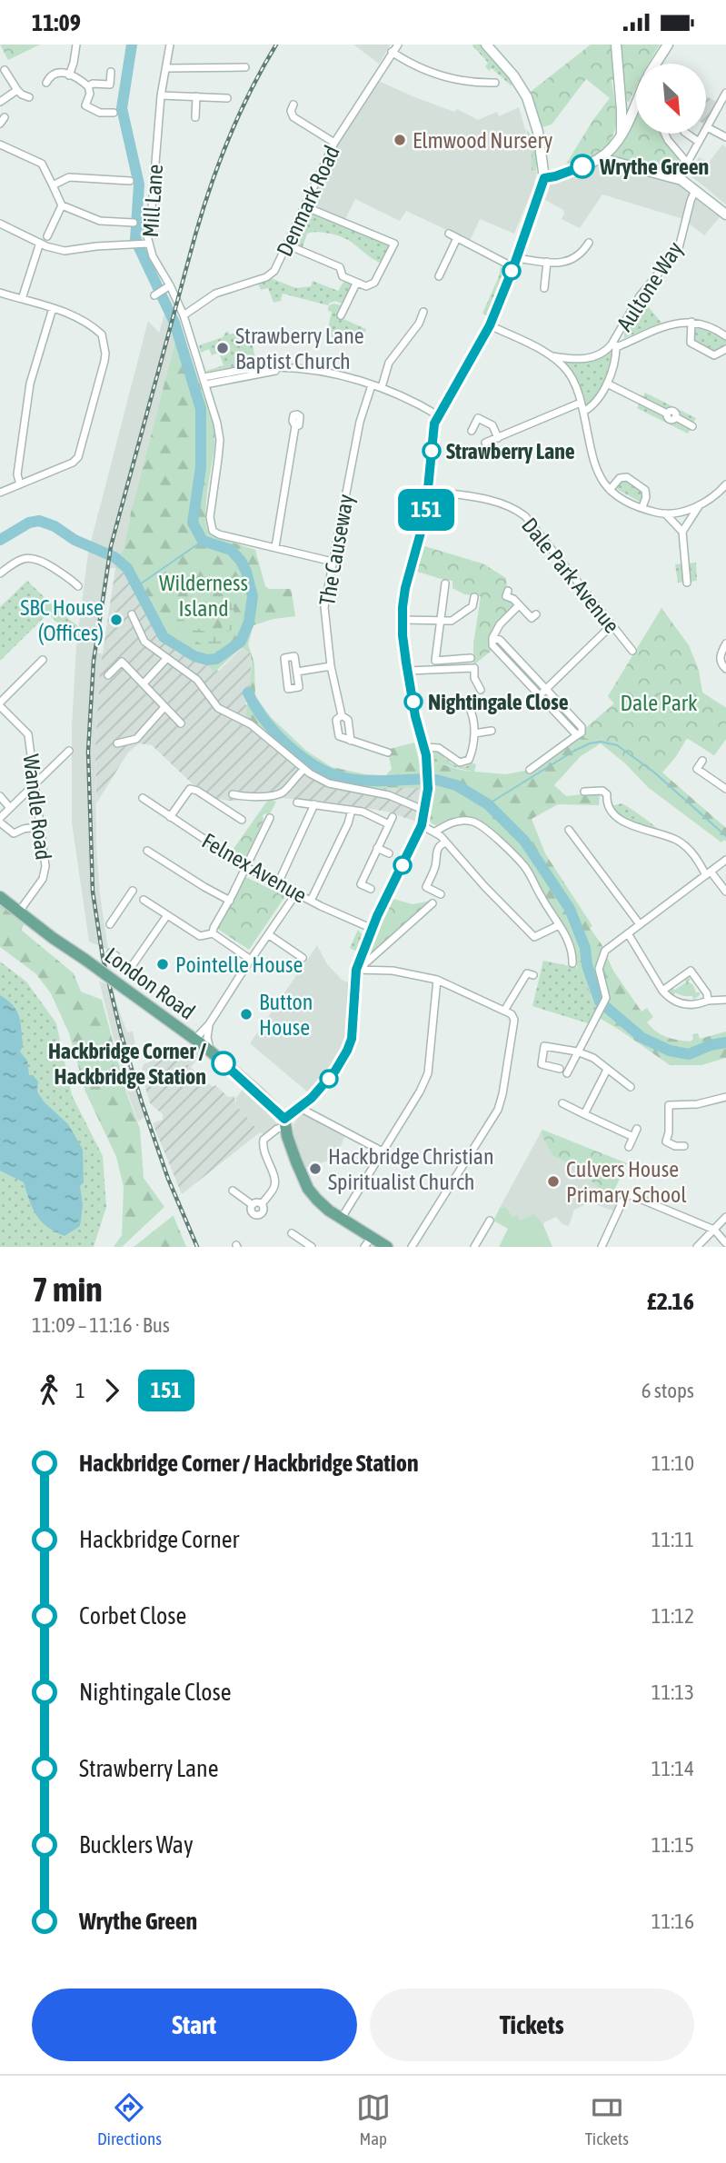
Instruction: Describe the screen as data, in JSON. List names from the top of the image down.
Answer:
{
  "streets": {
    "main road": ["London Road"],
    "street": [
      "Mill Lane",
      "Denmark Road",
      "Aultone Way",
      "The Causeway",
      "Dale Park Avenue",
      "Wandle Road",
      "Felnex Avenue"
    ]
  },
  "crossings": [
    ["Mill Lane", "Denmark Road"],
    ["Wandle Road", "London Road"]
  ],
  "parks": ["Wilderness Island", "Dale Park"],
  "places": [
    "Elmwood Nursery",
    "Wrythe Green",
    "Strawberry Lane Baptist Church",
    "Strawberry Lane",
    "SBC House (Offices)",
    "Nightingale Close",
    "Pointelle House",
    "Button House",
    "Hackbridge Corner / Hackbridge Station",
    "Hackbridge Christian Spiritualist Church",
    "Culvers House Primary School"
  ],
  "lines": ["bus line 151"],
  "north": "bottom right",
  "page": {
    "status": "11:09",
    "on_map": "151",
    "heading": ["7 min", "11:09 – 11:16 · Bus", "£2.16"],
    "legs": ["1", "151", "6 stops"],
    "list": [
      {
        "name": "Hackbridge Corner / Hackbridge Station",
        "value": "11:10"
      },
      {
        "name": "Hackbridge Corner",
        "value": "11:11"
      },
      {
        "name": "Corbet Close",
        "value": "11:12"
      },
      {
        "name": "Nightingale Close",
        "value": "11:13"
      },
      {
        "name": "Strawberry Lane",
        "value": "11:14"
      },
      {
        "name": "Bucklers Way",
        "value": "11:15"
      },
      {
        "name": "Wrythe Green",
        "value": "11:16"
      }
    ],
    "buttons": ["Start", "Tickets"],
    "tabs": ["Directions", "Map", "Tickets"]
  }
}
